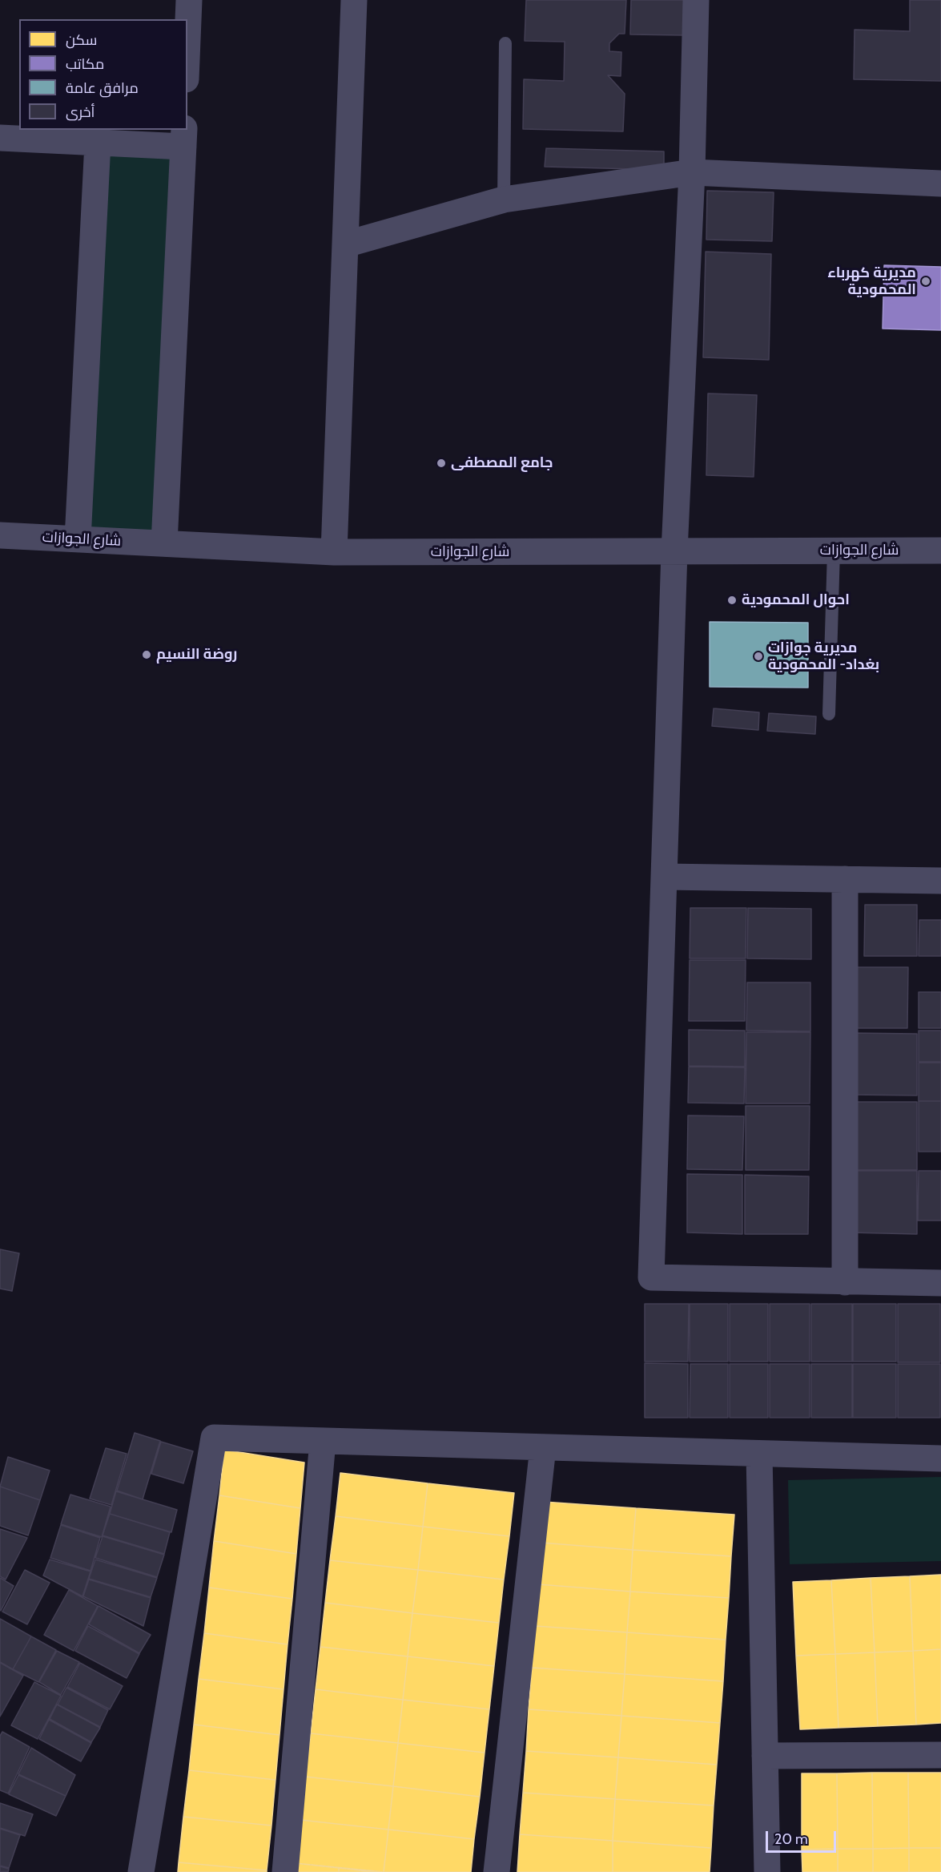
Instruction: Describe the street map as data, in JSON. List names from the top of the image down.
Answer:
{
  "streets": {
    "street": ["شارع الجوازات"]
  },
  "places": [
    "مديرية كهرباء المحمودية",
    "جامع المصطفى",
    "احوال المحمودية",
    "روضة النسيم",
    "مديرية جوازات بغداد- المحمودية"
  ],
  "legend": [
    "سكن",
    "مكاتب",
    "مرافق عامة",
    "أخرى"
  ],
  "scale_bar": "20 m"
}
